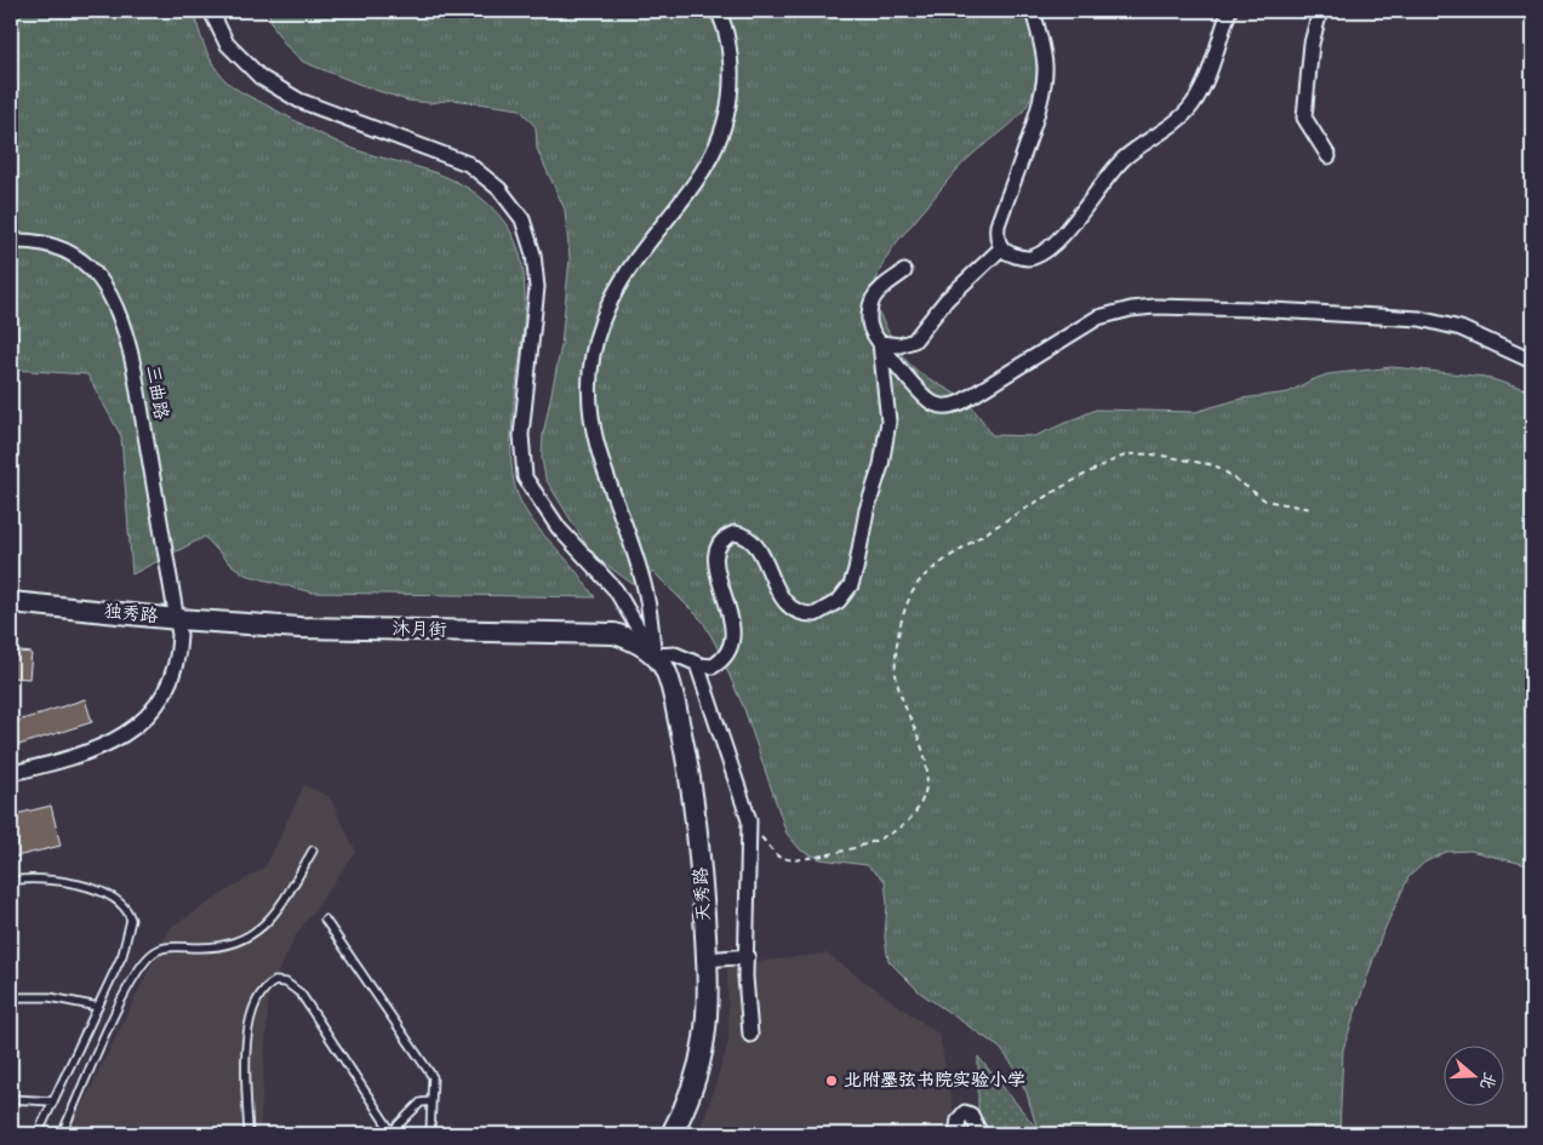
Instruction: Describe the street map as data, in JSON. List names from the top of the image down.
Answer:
{
  "streets": {
    "main road": ["独秀路", "沐月街", "天秀路"],
    "street": ["三曲路"]
  },
  "crossings": [
    ["三曲路", "独秀路"],
    ["三曲路", "沐月街"],
    ["独秀路", "沐月街"],
    ["沐月街", "天秀路"]
  ],
  "places": ["北附墨弦书院实验小学"],
  "north": "right"
}
